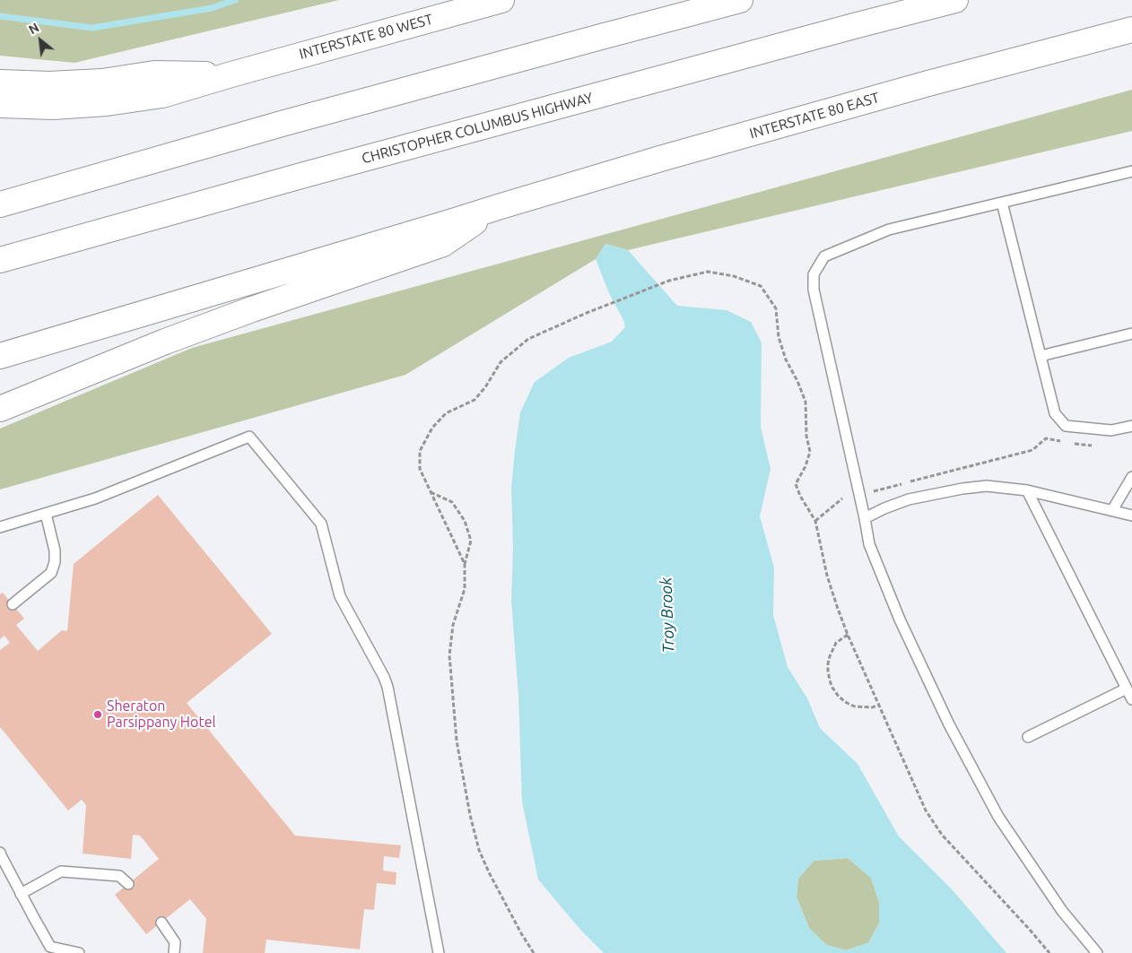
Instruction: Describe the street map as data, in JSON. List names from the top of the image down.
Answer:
{
  "streets": {
    "highway": ["INTERSTATE 80 WEST", "INTERSTATE 80 EAST", "CHRISTOPHER COLUMBUS HIGHWAY"]
  },
  "water": ["Troy Brook"],
  "places": ["Sheraton Parsippany Hotel"],
  "north": "top left"
}
